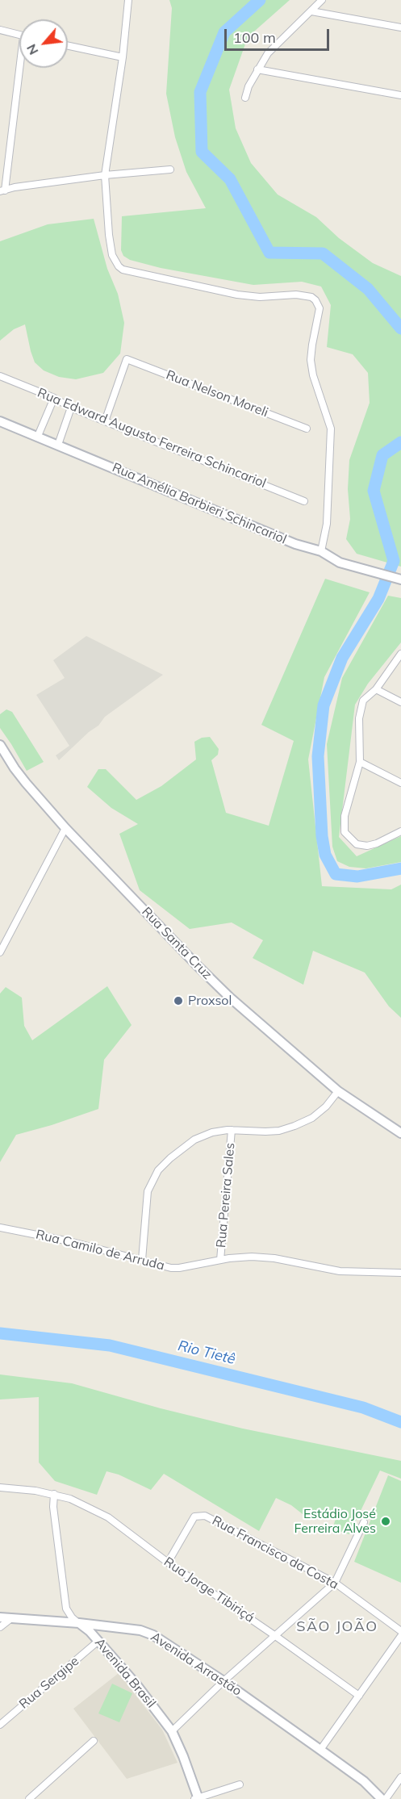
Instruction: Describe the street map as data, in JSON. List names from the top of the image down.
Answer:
{
  "streets": {
    "street": [
      "Rua Nelson Moreli",
      "Rua Edward Augusto Ferreira Schincariol",
      "Rua Amélia Barbieri Schincariol",
      "Rua Santa Cruz",
      "Rua Pereira Sales",
      "Rua Camilo de Arruda",
      "Rua Francisco da Costa",
      "Rua Jorge Tibiriçá",
      "Avenida Arrastão",
      "Avenida Brasil",
      "Rua Sergipe"
    ]
  },
  "crossings": [
    ["Rua Nelson Moreli", "Rua Edward Augusto Ferreira Schincariol"],
    ["Rua Pereira Sales", "Rua Camilo de Arruda"],
    ["Rua Francisco da Costa", "Rua Jorge Tibiriçá"],
    ["Avenida Arrastão", "Avenida Brasil"],
    ["Avenida Brasil", "Rua Sergipe"]
  ],
  "districts": ["SÃO JOÃO"],
  "water": ["Rio Tietê"],
  "places": ["Proxsol", "Estádio José Ferreira Alves"],
  "scale_bar": "100 m",
  "north": "bottom left"
}
